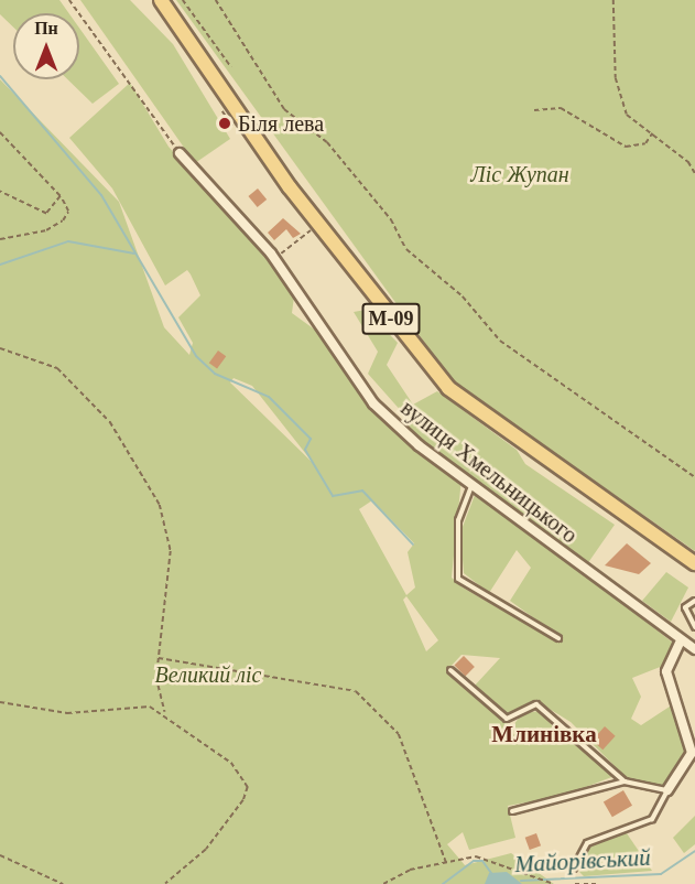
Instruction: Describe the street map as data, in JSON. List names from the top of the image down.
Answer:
{
  "streets": {
    "main road": ["М-09"],
    "street": ["вулиця Хмельницького"]
  },
  "districts": ["Млинівка"],
  "water": ["Майорівський"],
  "parks": ["Ліс Жупан", "Великий ліс"],
  "places": ["Бiля лева"],
  "north": "top"
}
